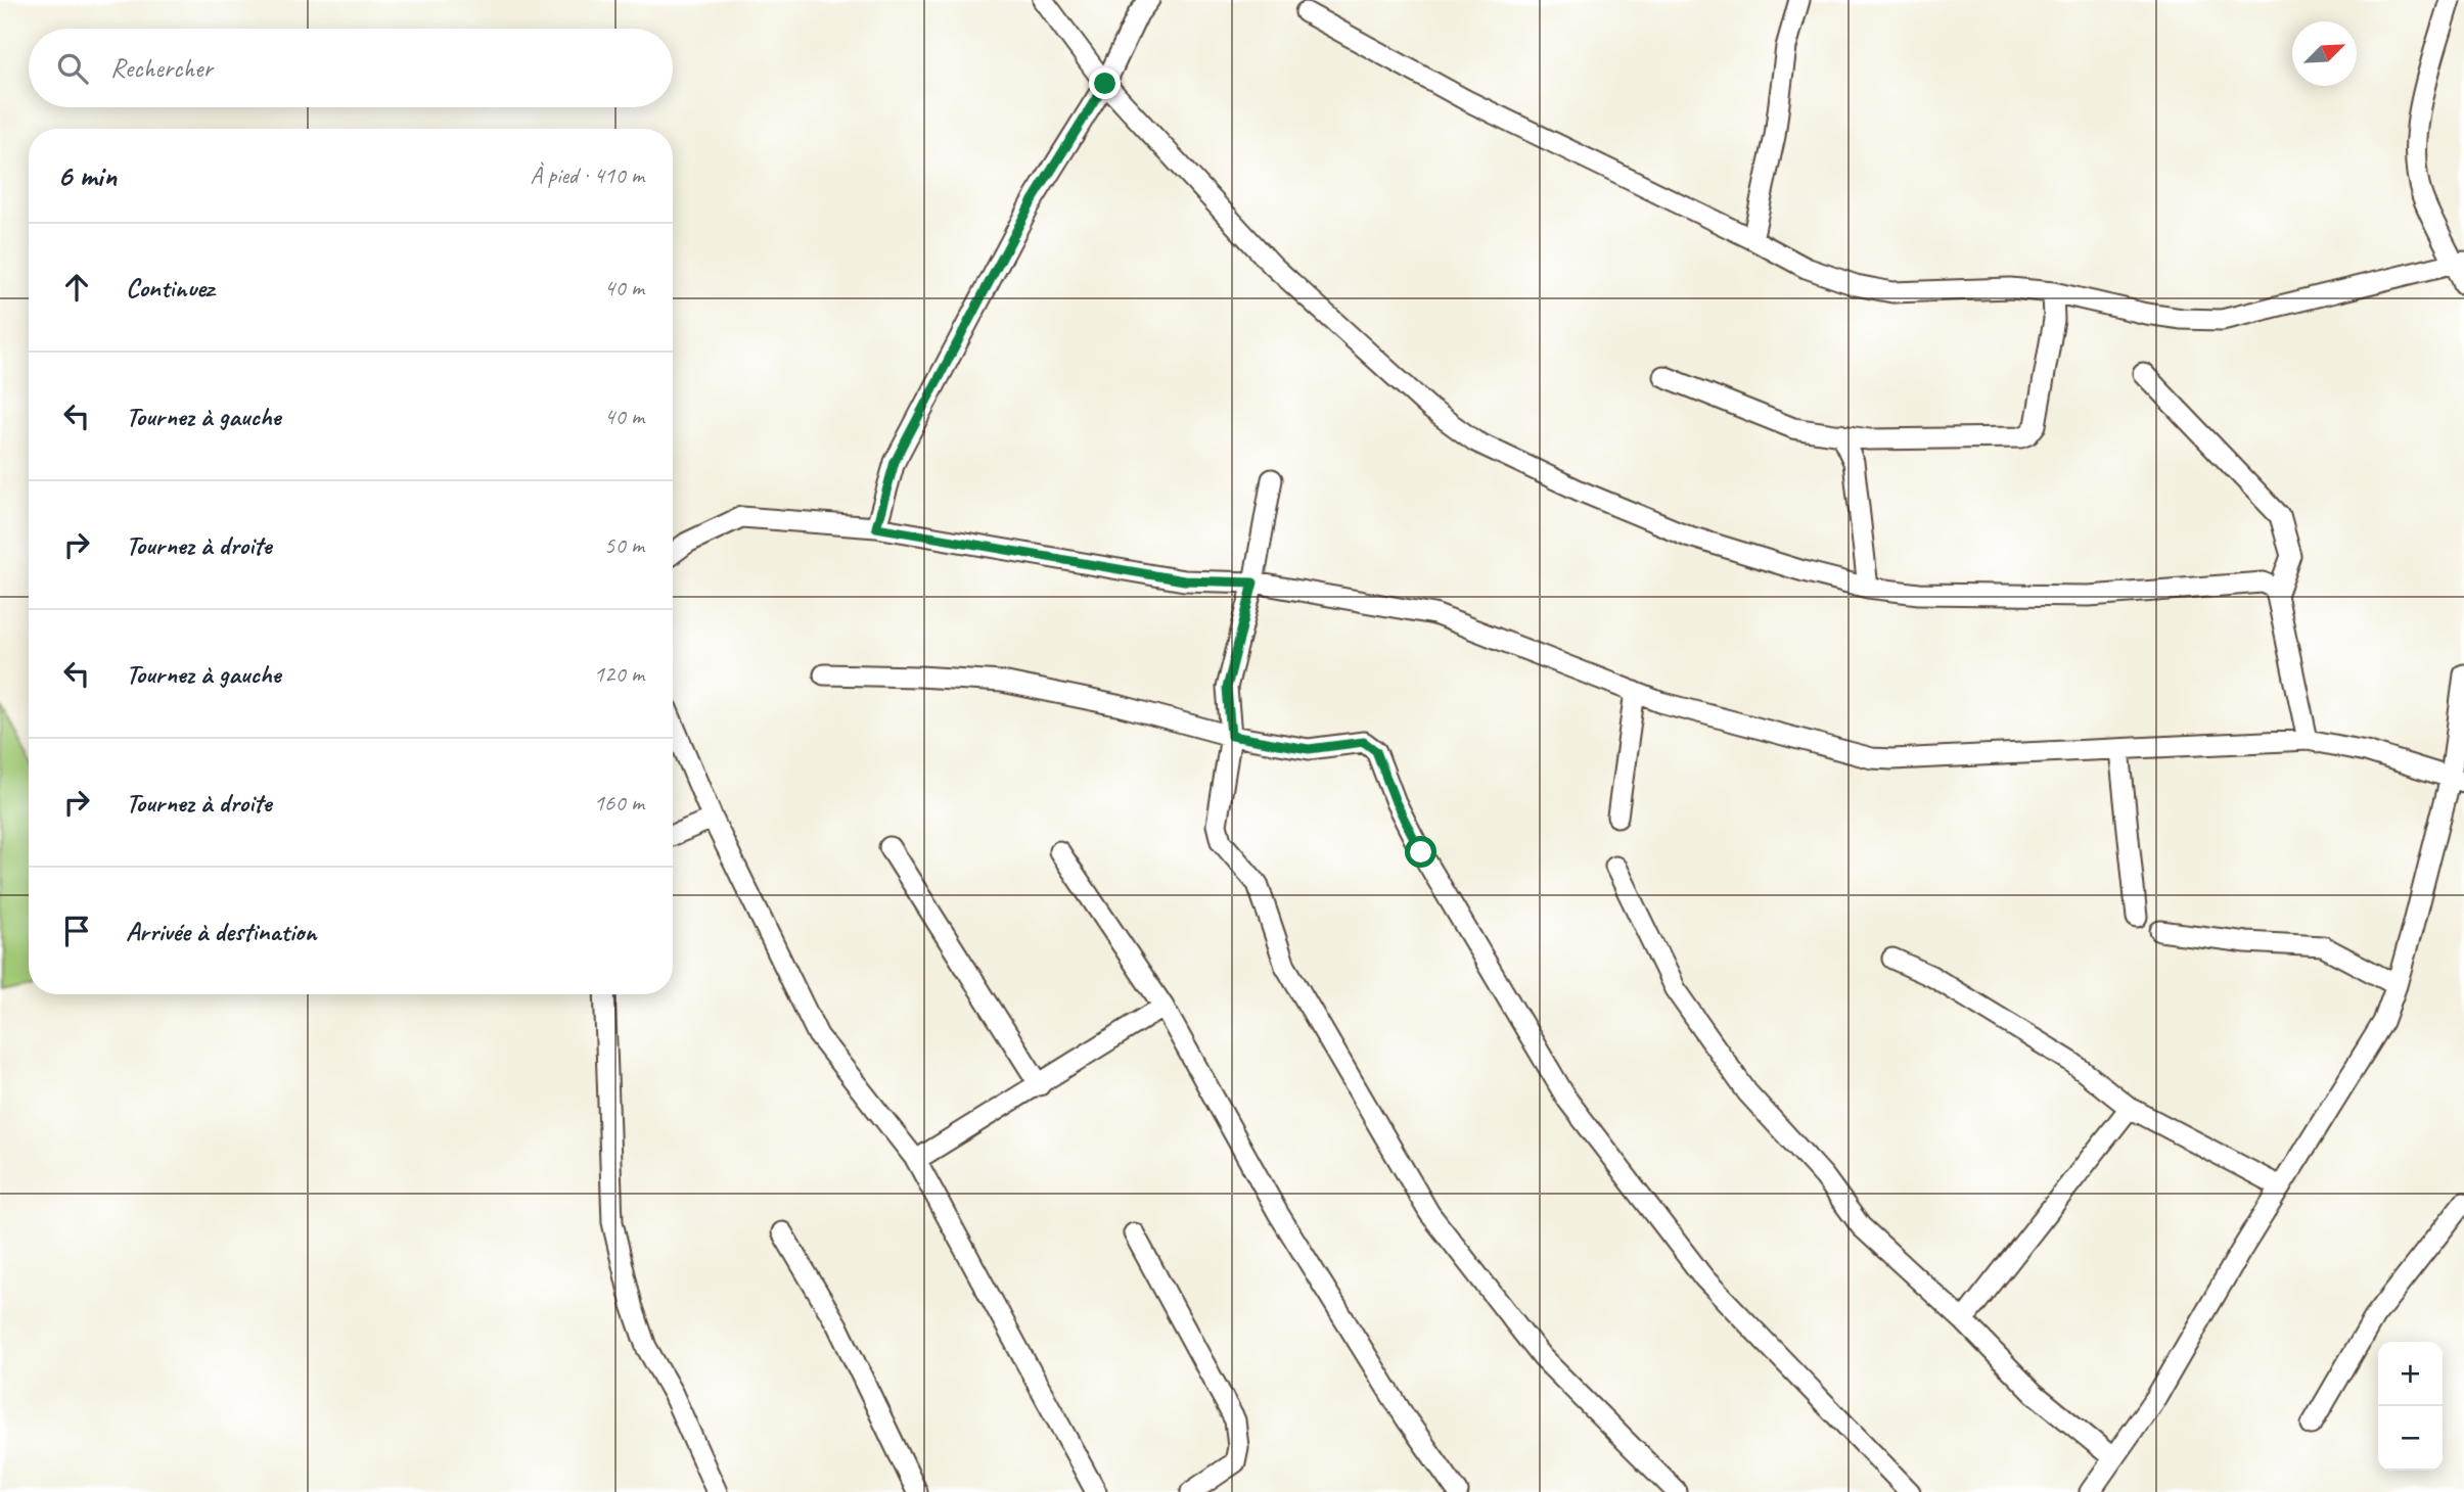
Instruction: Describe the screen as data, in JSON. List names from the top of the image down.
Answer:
{
  "north": "top right",
  "page": {
    "search": "Rechercher",
    "heading": ["6 min", "À pied · 410 m"],
    "list": [
      ["Continuez", "40 m"],
      ["Tournez à gauche", "40 m"],
      ["Tournez à droite", "50 m"],
      ["Tournez à gauche", "120 m"],
      ["Tournez à droite", "160 m"],
      "Arrivée à destination"
    ],
    "map_buttons": ["+", "−"]
  }
}
